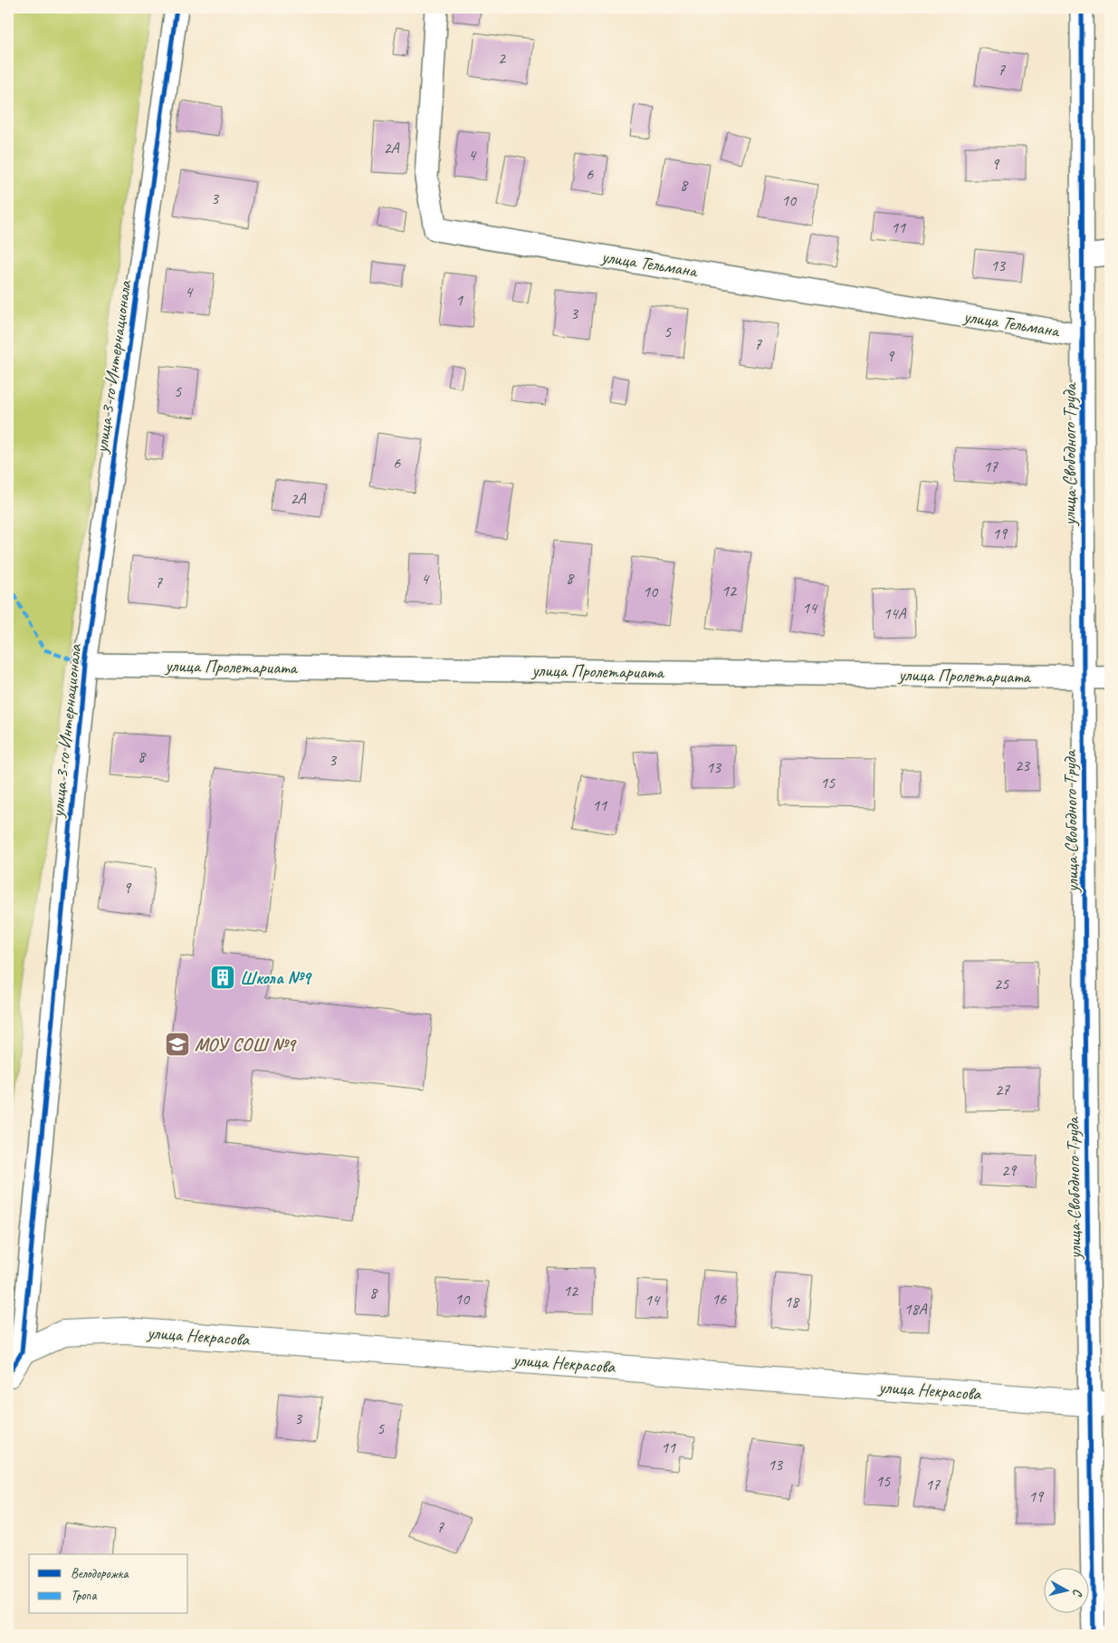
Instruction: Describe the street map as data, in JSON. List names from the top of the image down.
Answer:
{
  "streets": {
    "street": [
      "улица Тельмана",
      "улица 3-го Интернационала",
      "улица Свободного Труда",
      "улица Пролетариата",
      "улица Некрасова"
    ]
  },
  "crossings": [
    ["улица Тельмана", "улица Свободного Труда"],
    ["улица 3-го Интернационала", "улица Пролетариата"],
    ["улица 3-го Интернационала", "улица Некрасова"],
    ["улица Свободного Труда", "улица Пролетариата"],
    ["улица Свободного Труда", "улица Некрасова"]
  ],
  "places": {
    "building": ["Школа №9"],
    "school or university": ["МОУ СОШ №9"]
  },
  "house_numbers": [
    "2",
    "7",
    "2А",
    "4",
    "9",
    "6",
    "8",
    "3",
    "10",
    "11",
    "13",
    "4",
    "1",
    "3",
    "5",
    "7",
    "9",
    "5",
    "6",
    "17",
    "2А",
    "19",
    "8",
    "4",
    "7",
    "12",
    "10",
    "14",
    "14А",
    "8",
    "3",
    "23",
    "13",
    "15",
    "11",
    "9",
    "25",
    "27",
    "29",
    "12",
    "8",
    "10",
    "16",
    "14",
    "18",
    "18А",
    "3",
    "5",
    "11",
    "13",
    "15",
    "17",
    "19",
    "7"
  ],
  "legend": ["Велодорожка", "Тропа"],
  "north": "right"
}
